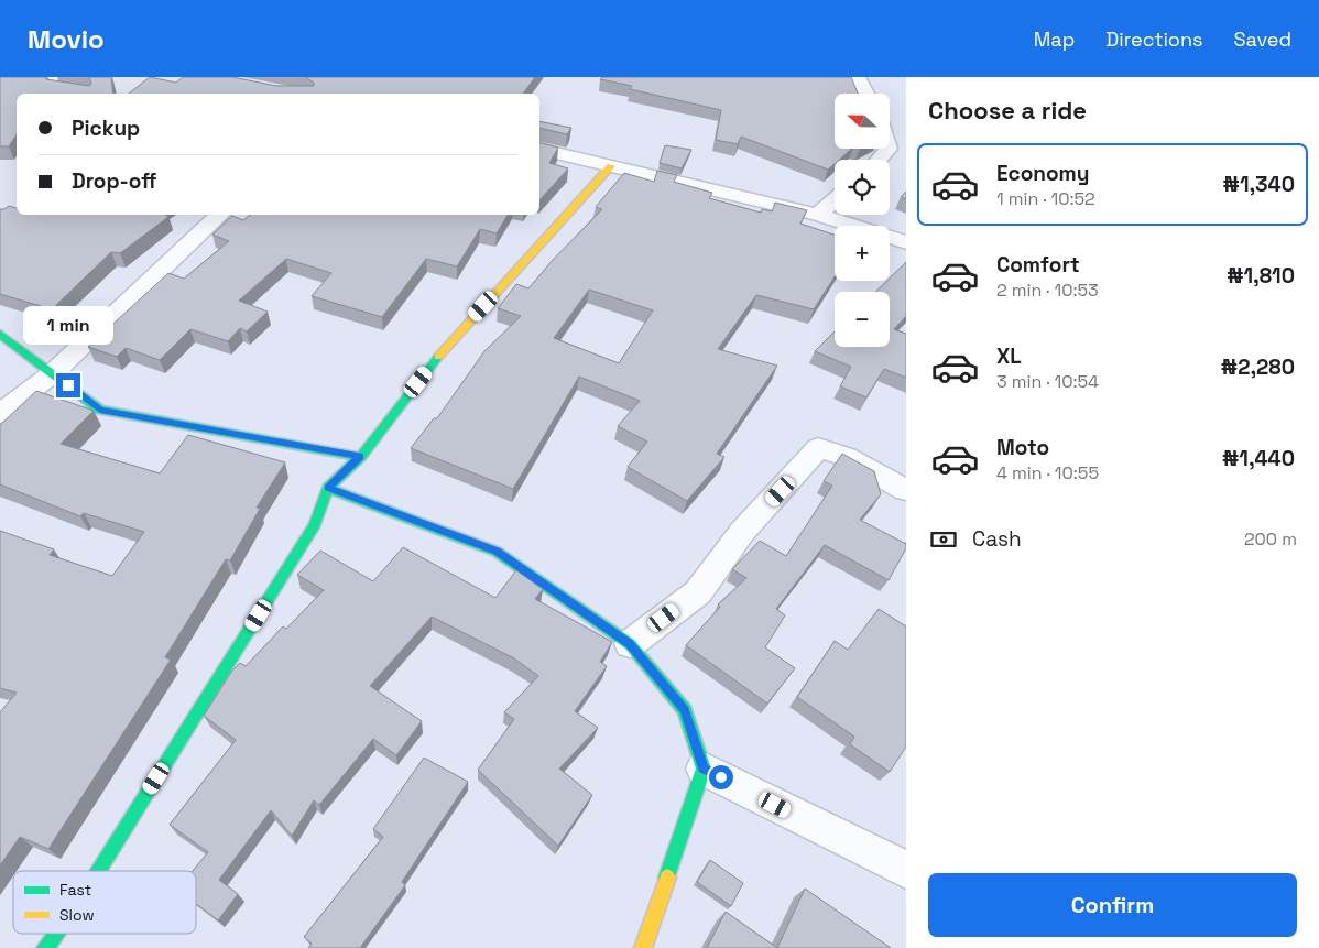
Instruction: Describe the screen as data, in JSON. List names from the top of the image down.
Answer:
{
  "legend": ["Fast", "Slow"],
  "north": "left",
  "page": {
    "header": "Movio",
    "nav": ["Map", "Directions", "Saved"],
    "heading": "Choose a ride",
    "map_buttons": ["+", "−"],
    "banner": ["Pickup", "Drop-off"],
    "list": [
      {
        "name": "Economy",
        "note": "1 min · 10:52",
        "value": "₦1,340"
      },
      {
        "name": "Comfort",
        "note": "2 min · 10:53",
        "value": "₦1,810"
      },
      {
        "name": "XL",
        "note": "3 min · 10:54",
        "value": "₦2,280"
      },
      {
        "name": "Moto",
        "note": "4 min · 10:55",
        "value": "₦1,440"
      }
    ],
    "bubble": "1 min",
    "pay": ["Cash", "200 m"],
    "buttons": "Confirm"
  }
}
